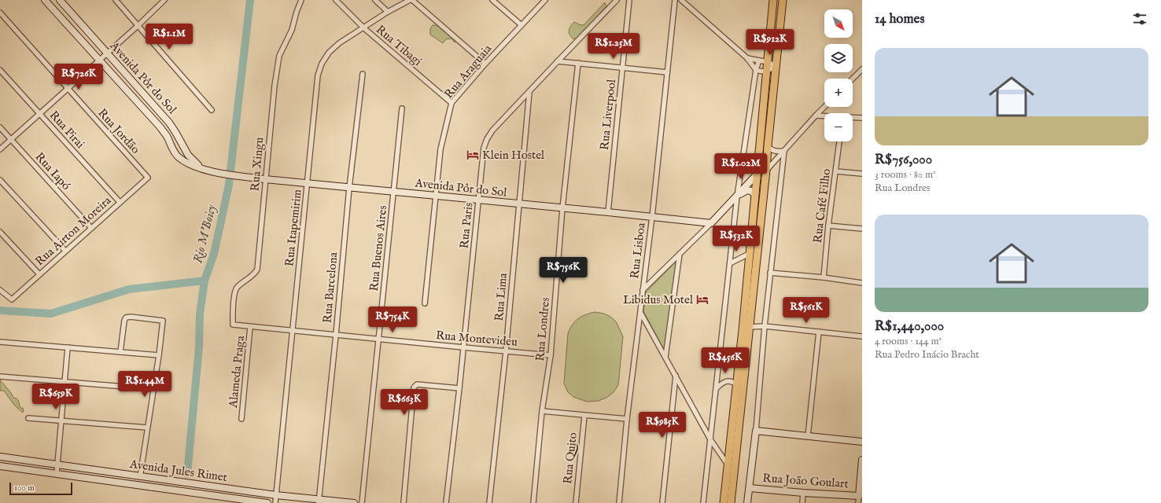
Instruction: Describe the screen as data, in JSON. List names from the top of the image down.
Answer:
{
  "streets": {
    "street": [
      "Rua Tibagi",
      "Rua Araguaia",
      "Avenida Pôr do Sol",
      "Rua Liverpool",
      "Rua Pirai",
      "Rua Jordão",
      "Rua Xingu",
      "Rua Iapó",
      "Rua Café Filho",
      "Rua Paris",
      "Rua Itapemirim",
      "Rua Airton Moreira",
      "Rua Buenos Aires",
      "Rua Lisboa",
      "Rua Barcelona",
      "Rua Lima",
      "Rua Londres",
      "Rua Montevideu",
      "Alameda Praga",
      "Rua Quito",
      "Avenida Jules Rimet",
      "Rua João Goulart"
    ]
  },
  "crossings": [
    ["Rua Tibagi", "Rua Araguaia"],
    ["Rua Tibagi", "Rua Itapemirim"],
    ["Rua Araguaia", "Avenida Pôr do Sol"],
    ["Avenida Pôr do Sol", "Rua Liverpool"],
    ["Avenida Pôr do Sol", "Rua Xingu"],
    ["Avenida Pôr do Sol", "Rua Paris"],
    ["Avenida Pôr do Sol", "Rua Itapemirim"],
    ["Avenida Pôr do Sol", "Rua Buenos Aires"],
    ["Avenida Pôr do Sol", "Rua Lisboa"],
    ["Avenida Pôr do Sol", "Rua Barcelona"],
    ["Avenida Pôr do Sol", "Rua Lima"],
    ["Avenida Pôr do Sol", "Rua Londres"],
    ["Rua Pirai", "Rua Airton Moreira"],
    ["Rua Jordão", "Rua Airton Moreira"],
    ["Rua Xingu", "Rua Montevideu"],
    ["Rua Iapó", "Rua Airton Moreira"],
    ["Rua Paris", "Rua Lima"],
    ["Rua Paris", "Rua Montevideu"],
    ["Rua Itapemirim", "Rua Montevideu"],
    ["Rua Itapemirim", "Avenida Jules Rimet"],
    ["Rua Buenos Aires", "Rua Montevideu"],
    ["Rua Barcelona", "Rua Montevideu"],
    ["Rua Barcelona", "Avenida Jules Rimet"],
    ["Rua Lima", "Rua Montevideu"],
    ["Rua Londres", "Rua Montevideu"],
    ["Rua Montevideu", "Alameda Praga"]
  ],
  "water": ["Rio M'Boicy"],
  "places": {
    "hotel": ["Klein Hostel", "Libidus Motel"]
  },
  "scale_bar": "100 m",
  "north": "bottom right",
  "page": {
    "heading": "14 homes",
    "map_buttons": ["+", "−"],
    "price": [
      "R$1.1M",
      "R$912K",
      "R$1.25M",
      "R$726K",
      "R$1.02M",
      "R$532K",
      "R$756K",
      "R$561K",
      "R$754K",
      "R$456K",
      "R$1.44M",
      "R$659K",
      "R$663K",
      "R$985K"
    ],
    "list": [
      {
        "name": "R$756,000",
        "note": "3 rooms · 80 m² · Rua Londres"
      },
      {
        "name": "R$1,440,000",
        "note": "4 rooms · 144 m² · Rua Pedro Inácio Bracht"
      }
    ],
    "scale": "100 m"
  }
}
